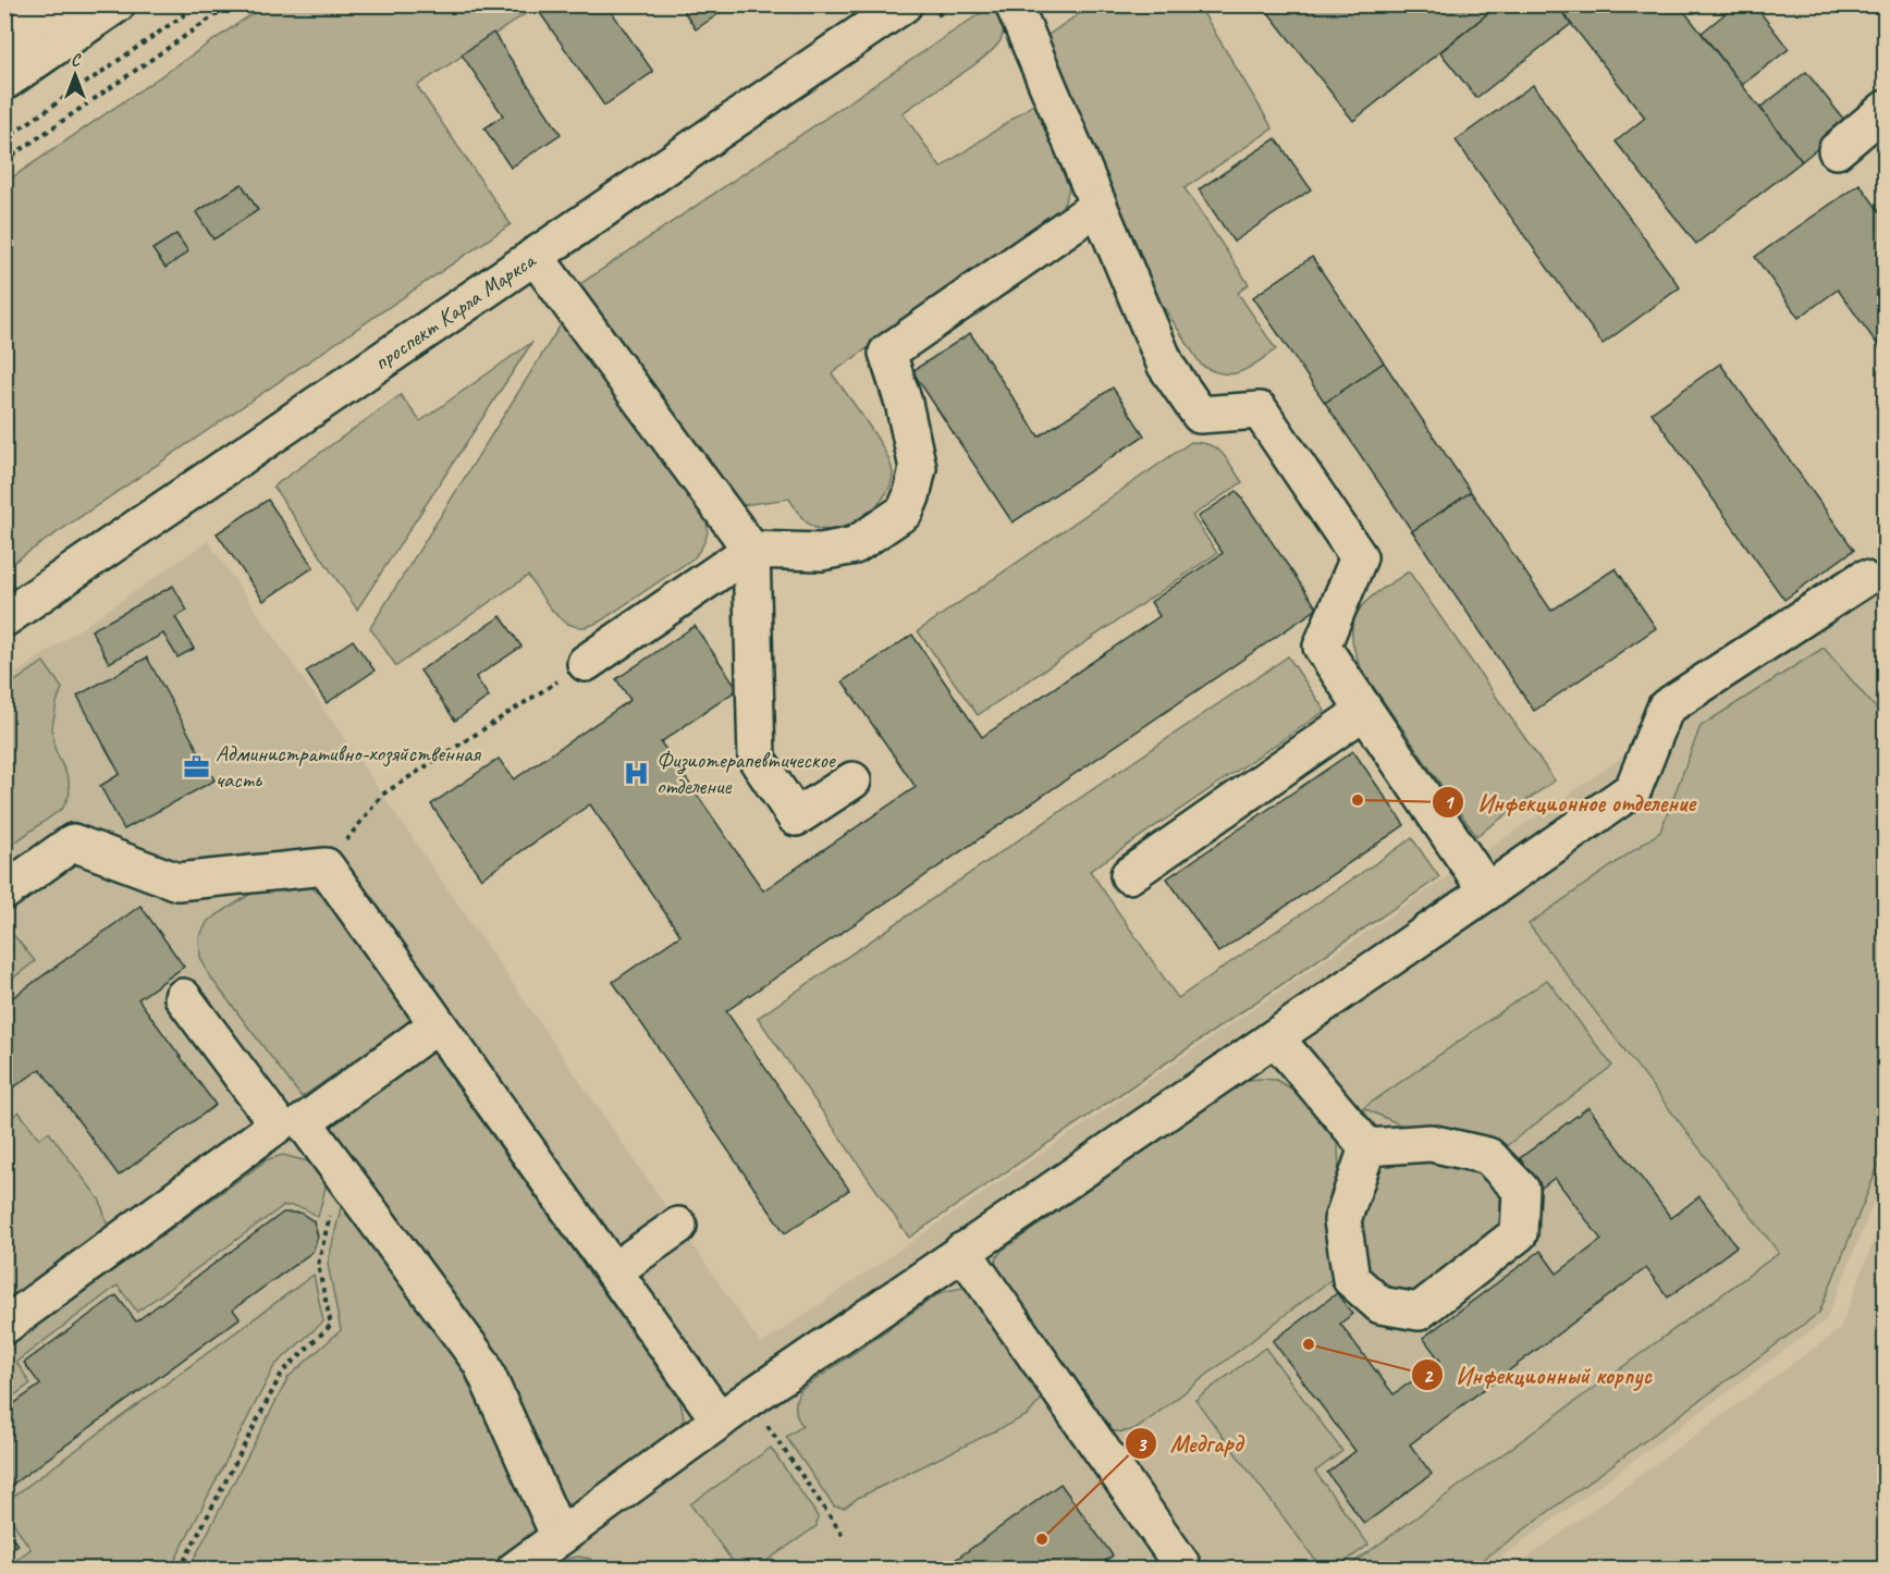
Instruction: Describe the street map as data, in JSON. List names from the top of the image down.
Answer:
{
  "streets": {
    "street": ["проспект Карла Маркса"]
  },
  "places": {
    "office": ["Административно-хозяйственная часть"],
    "hospital": ["Физиотерапевтическое отделение"],
    "other": ["Инфекционное отделение", "Инфекционный корпус", "Медгард"]
  },
  "north": "top"
}
